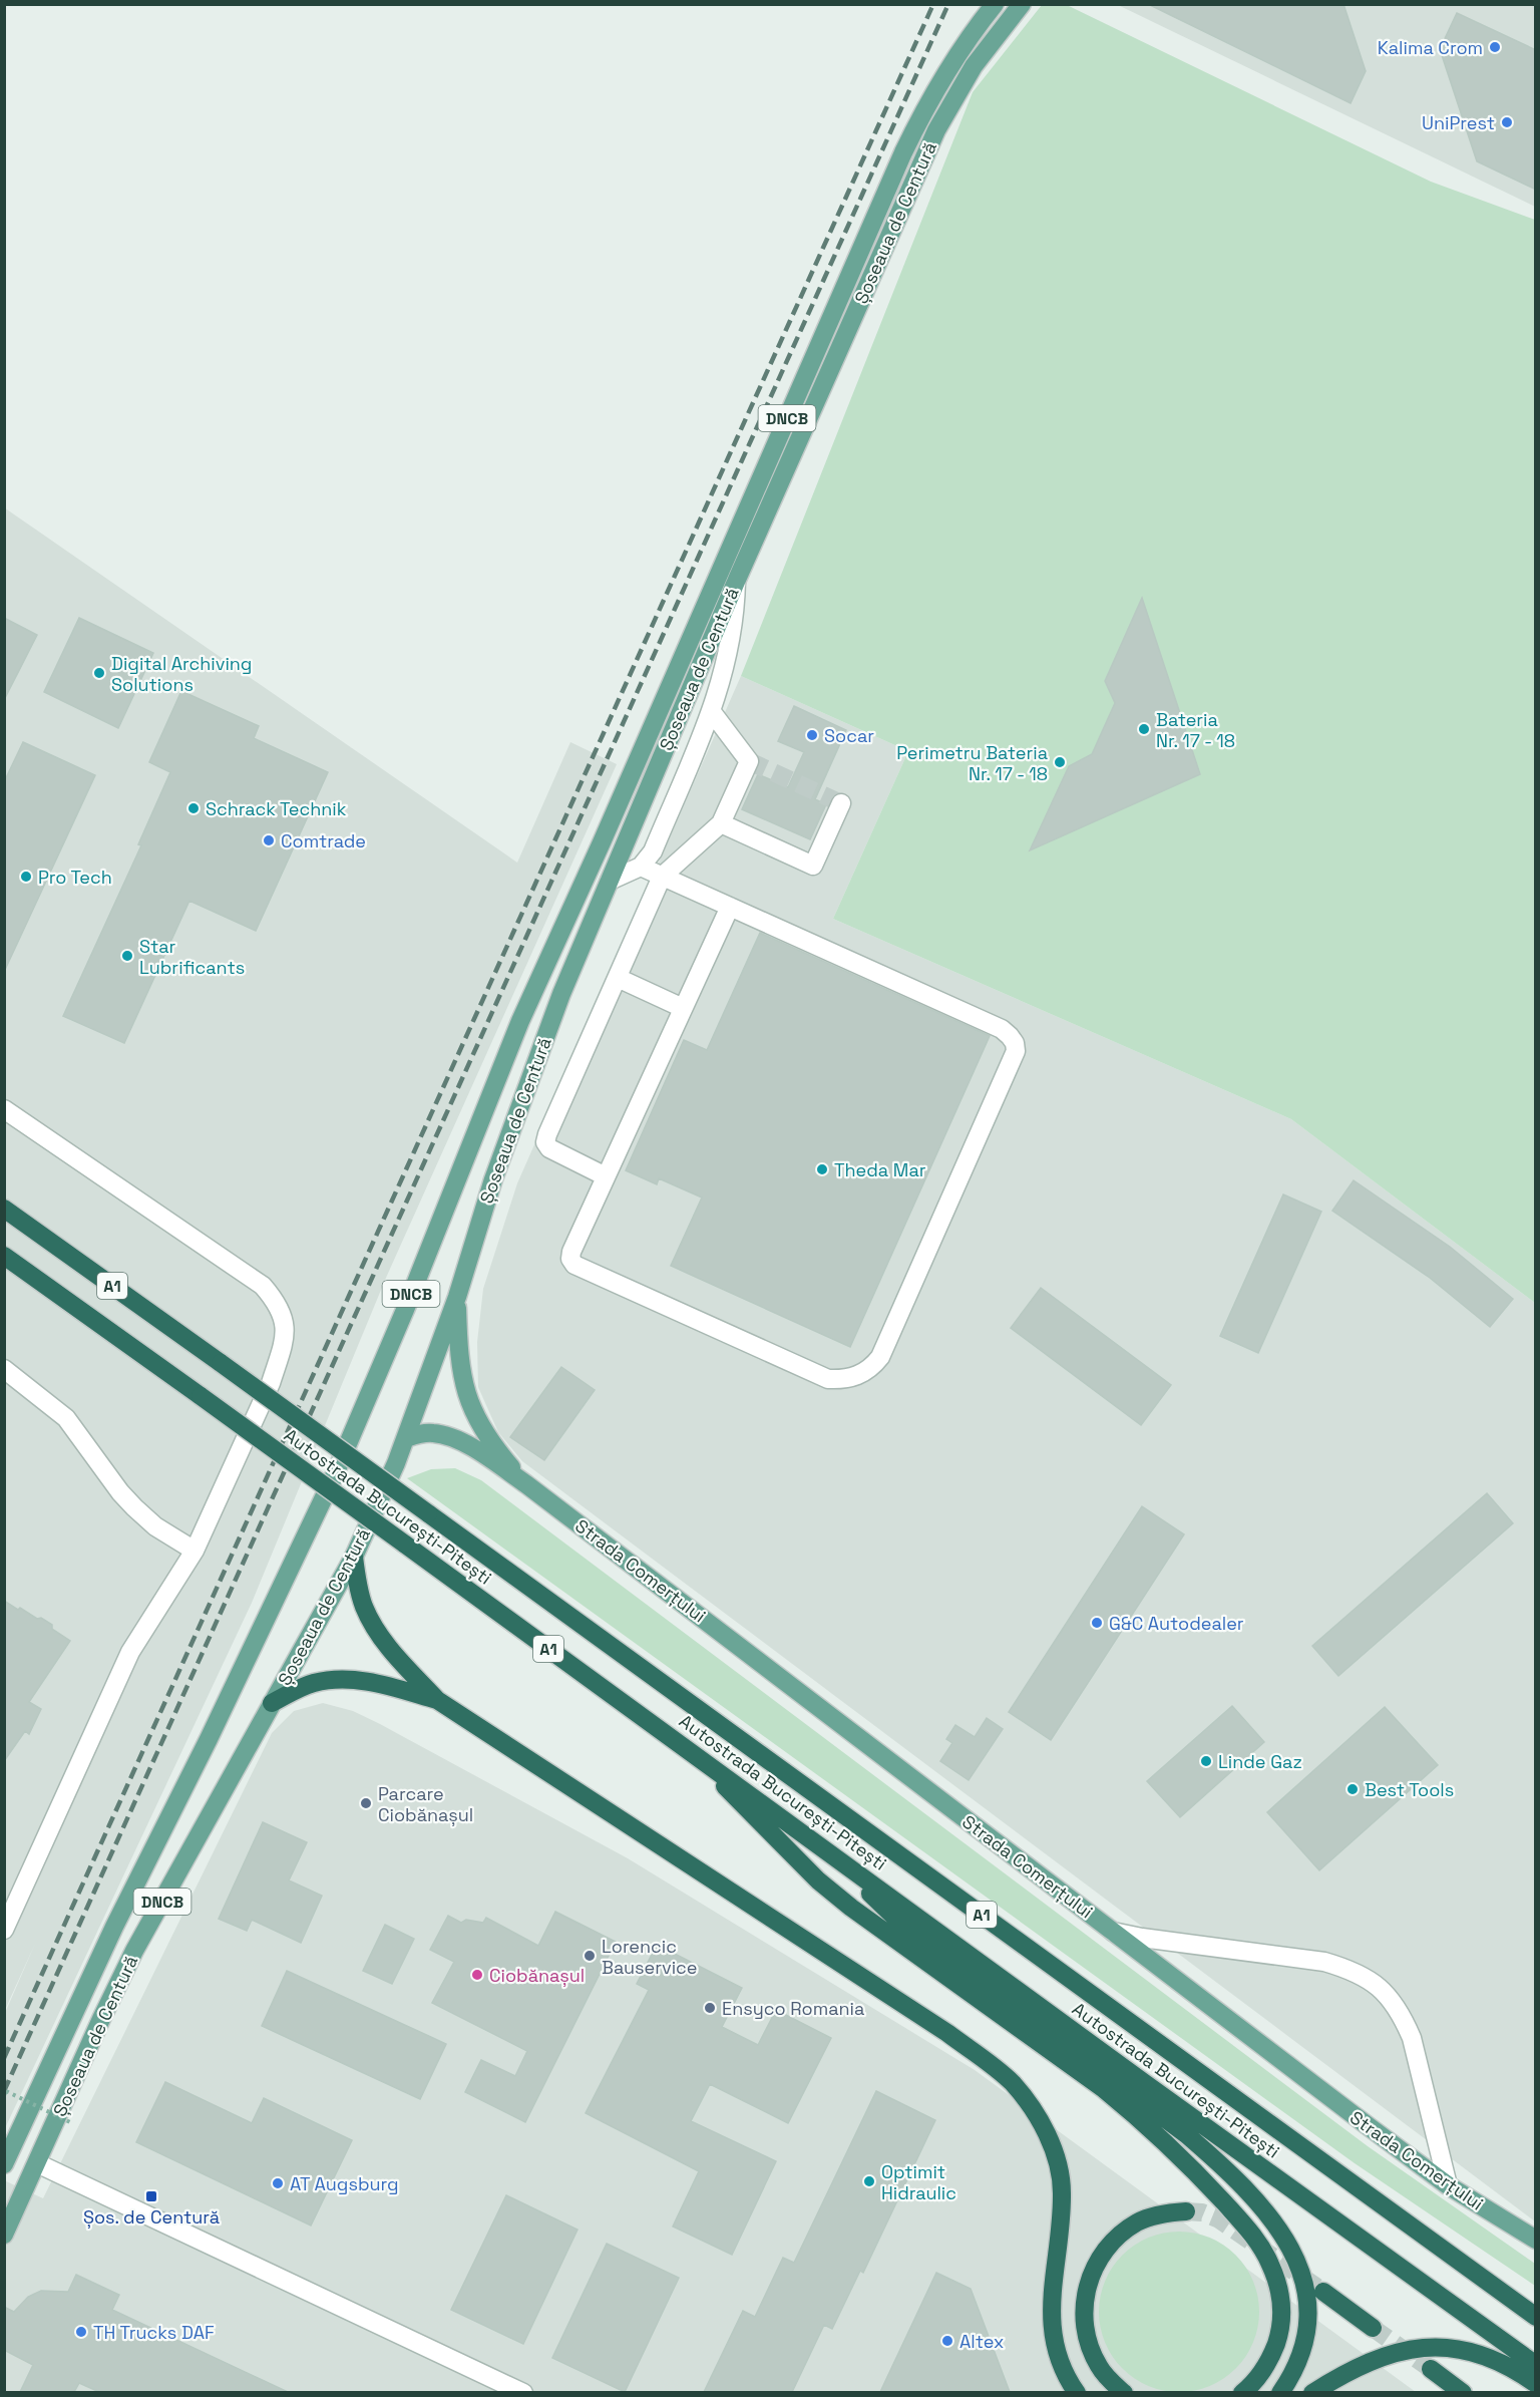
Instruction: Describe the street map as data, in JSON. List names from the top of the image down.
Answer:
{
  "streets": {
    "highway": ["A1", "Autostrada București-Pitești"],
    "main road": ["Șoseaua de Centură", "DNCB", "Strada Comerțului"]
  },
  "places": {
    "other": [
      "Kalima Crom",
      "UniPrest",
      "Digital Archiving Solutions",
      "Bateria Nr. 17 - 18",
      "Socar",
      "Perimetru Bateria Nr. 17 - 18",
      "Schrack Technik",
      "Comtrade",
      "Pro Tech",
      "Star Lubrificants",
      "Theda Mar",
      "G&C Autodealer",
      "Linde Gaz",
      "Best Tools",
      "Parcare Ciobănașul",
      "Lorencic Bauservice",
      "Ciobănașul",
      "Ensyco Romania",
      "Optimit Hidraulic",
      "AT Augsburg",
      "TH Trucks DAF",
      "Altex"
    ],
    "transit": ["Șos. de Centură"]
  }
}
